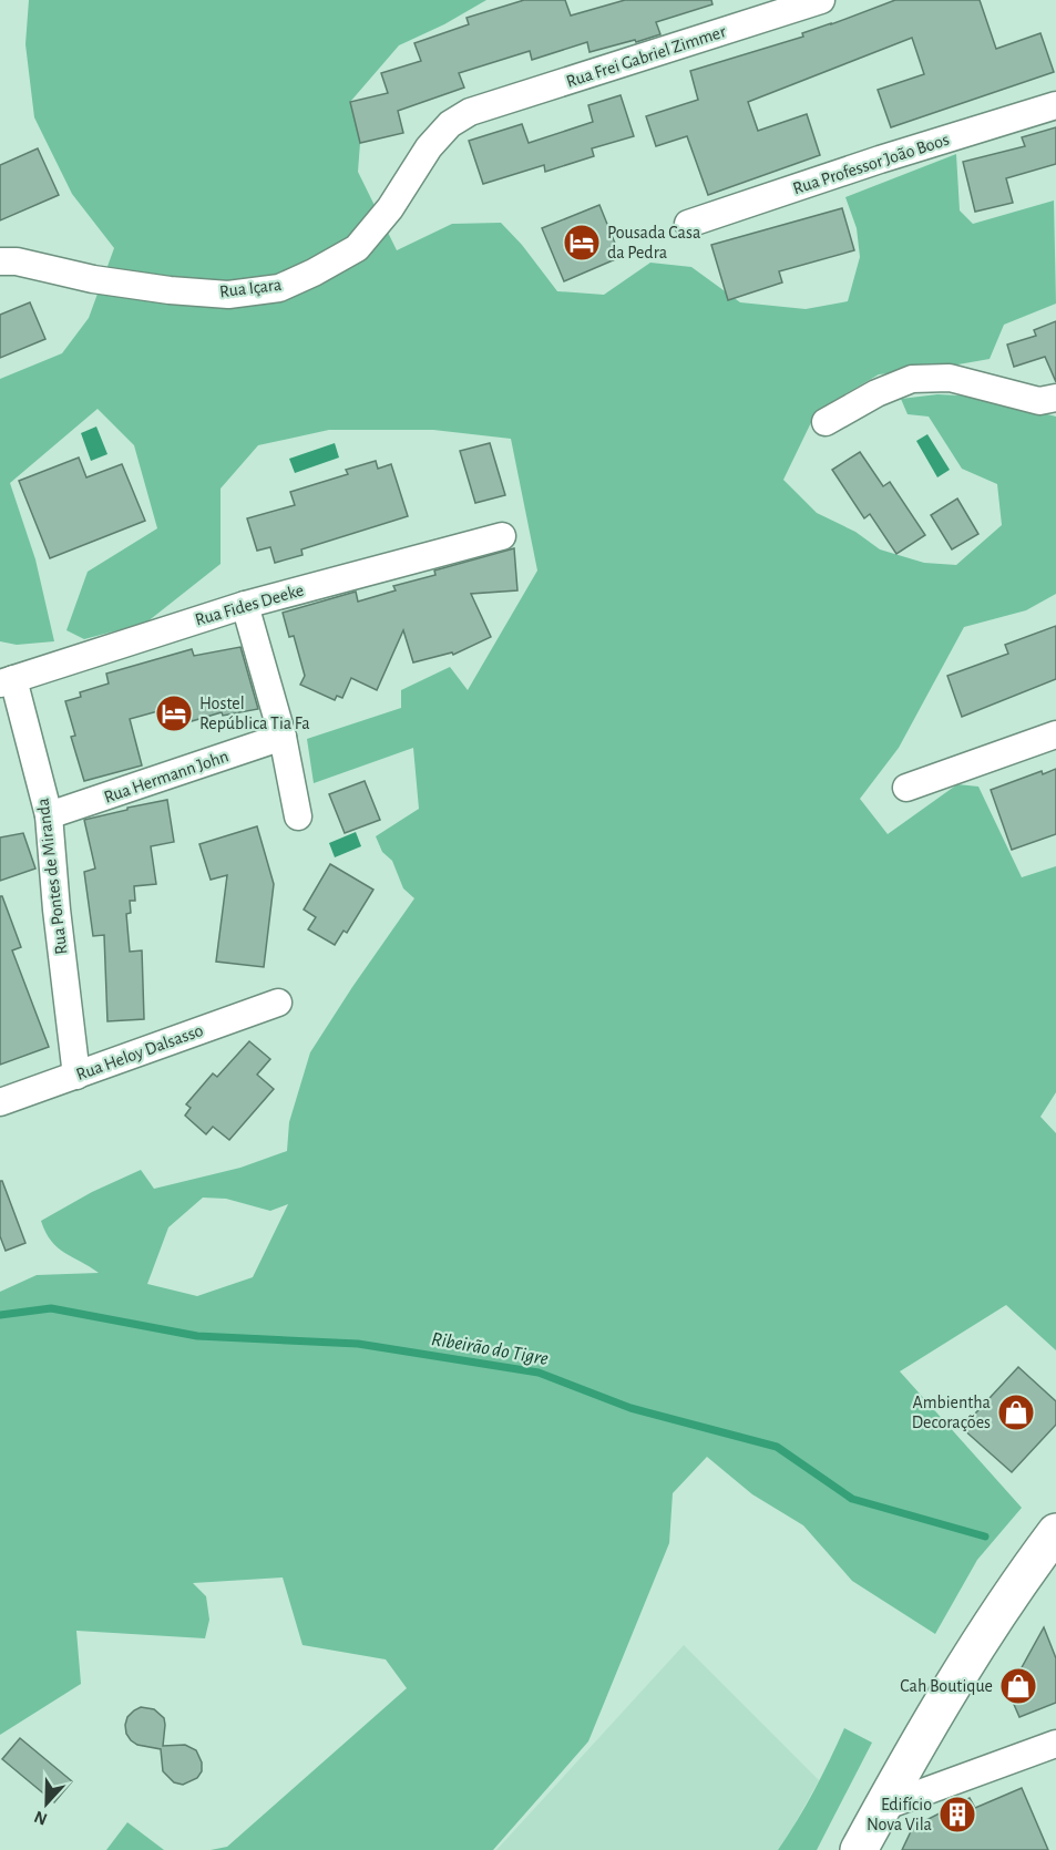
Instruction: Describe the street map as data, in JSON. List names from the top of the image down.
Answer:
{
  "streets": {
    "street": [
      "Rua Frei Gabriel Zimmer",
      "Rua Professor João Boos",
      "Rua Içara",
      "Rua Fides Deeke",
      "Rua Hermann John",
      "Rua Pontes de Miranda",
      "Rua Heloy Dalsasso"
    ]
  },
  "crossings": [
    ["Rua Frei Gabriel Zimmer", "Rua Içara"],
    ["Rua Fides Deeke", "Rua Pontes de Miranda"],
    ["Rua Hermann John", "Rua Pontes de Miranda"],
    ["Rua Pontes de Miranda", "Rua Heloy Dalsasso"]
  ],
  "water": ["Ribeirão do Tigre"],
  "places": {
    "hotel": ["Pousada Casa da Pedra", "Hostel República Tia Fa"],
    "shop": ["Ambientha Decorações", "Cah Boutique"],
    "building": ["Edifício Nova Vila"]
  },
  "north": "bottom"
}
